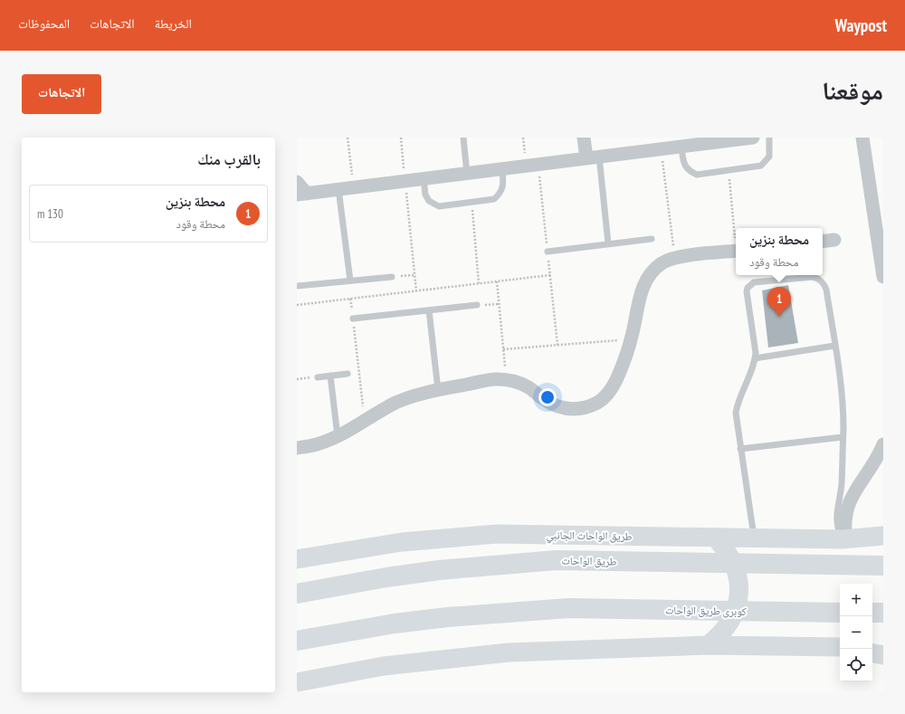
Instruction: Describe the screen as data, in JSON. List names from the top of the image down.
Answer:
{
  "streets": {
    "highway": ["طريق الواحات", "كوبرى طريق الواحات"],
    "street": ["طريق الواحات الجانبي"]
  },
  "page": {
    "header": "Waypost",
    "nav": ["الخريطة", "الاتجاهات", "المحفوظات"],
    "title": "موقعنا",
    "buttons": "الاتجاهات",
    "heading": "بالقرب منك",
    "list": [
      {
        "mark": "1",
        "name": "محطة بنزين",
        "note": "محطة وقود",
        "value": "130 m"
      }
    ],
    "popup": ["محطة بنزين", "محطة وقود"],
    "pins": "1",
    "map_buttons": ["+", "−"]
  }
}
